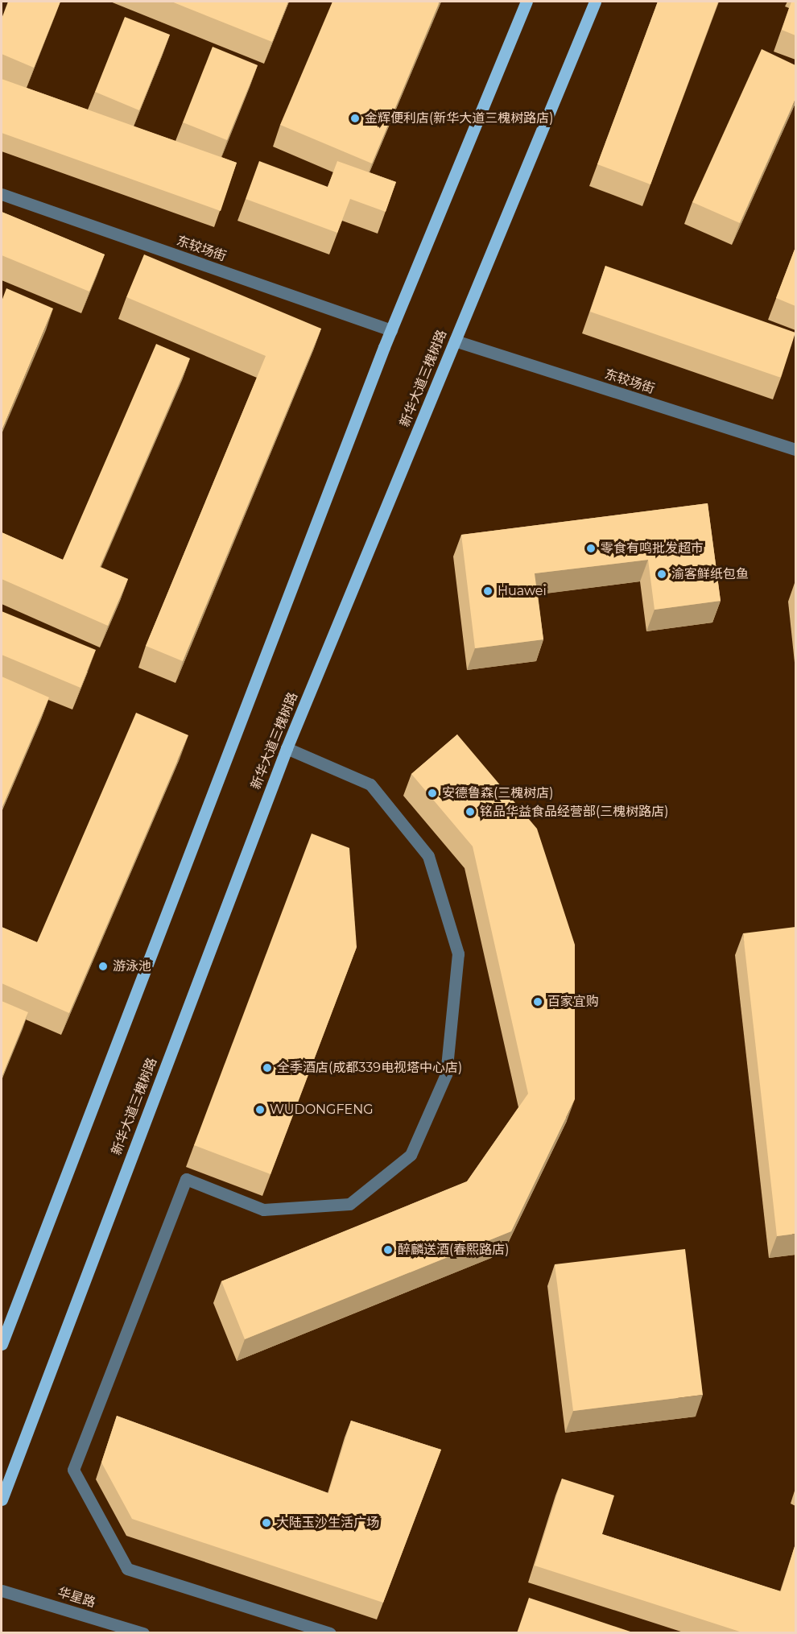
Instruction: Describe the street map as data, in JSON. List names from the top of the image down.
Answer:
{
  "streets": {
    "main road": ["新华大道三槐树路"],
    "street": ["东较场街", "华星路"]
  },
  "crossings": [
    ["东较场街", "新华大道三槐树路"]
  ],
  "places": [
    "金辉便利店(新华大道三槐树路店)",
    "零食有鸣批发超市",
    "渝客鲜纸包鱼",
    "Huawei",
    "安德鲁森(三槐树店)",
    "铭品华益食品经营部(三槐树路店)",
    "游泳池",
    "百家宜购",
    "全季酒店(成都339电视塔中心店)",
    "WUDONGFENG",
    "醉麟送酒(春熙路店)",
    "大陆玉沙生活广场"
  ]
}
